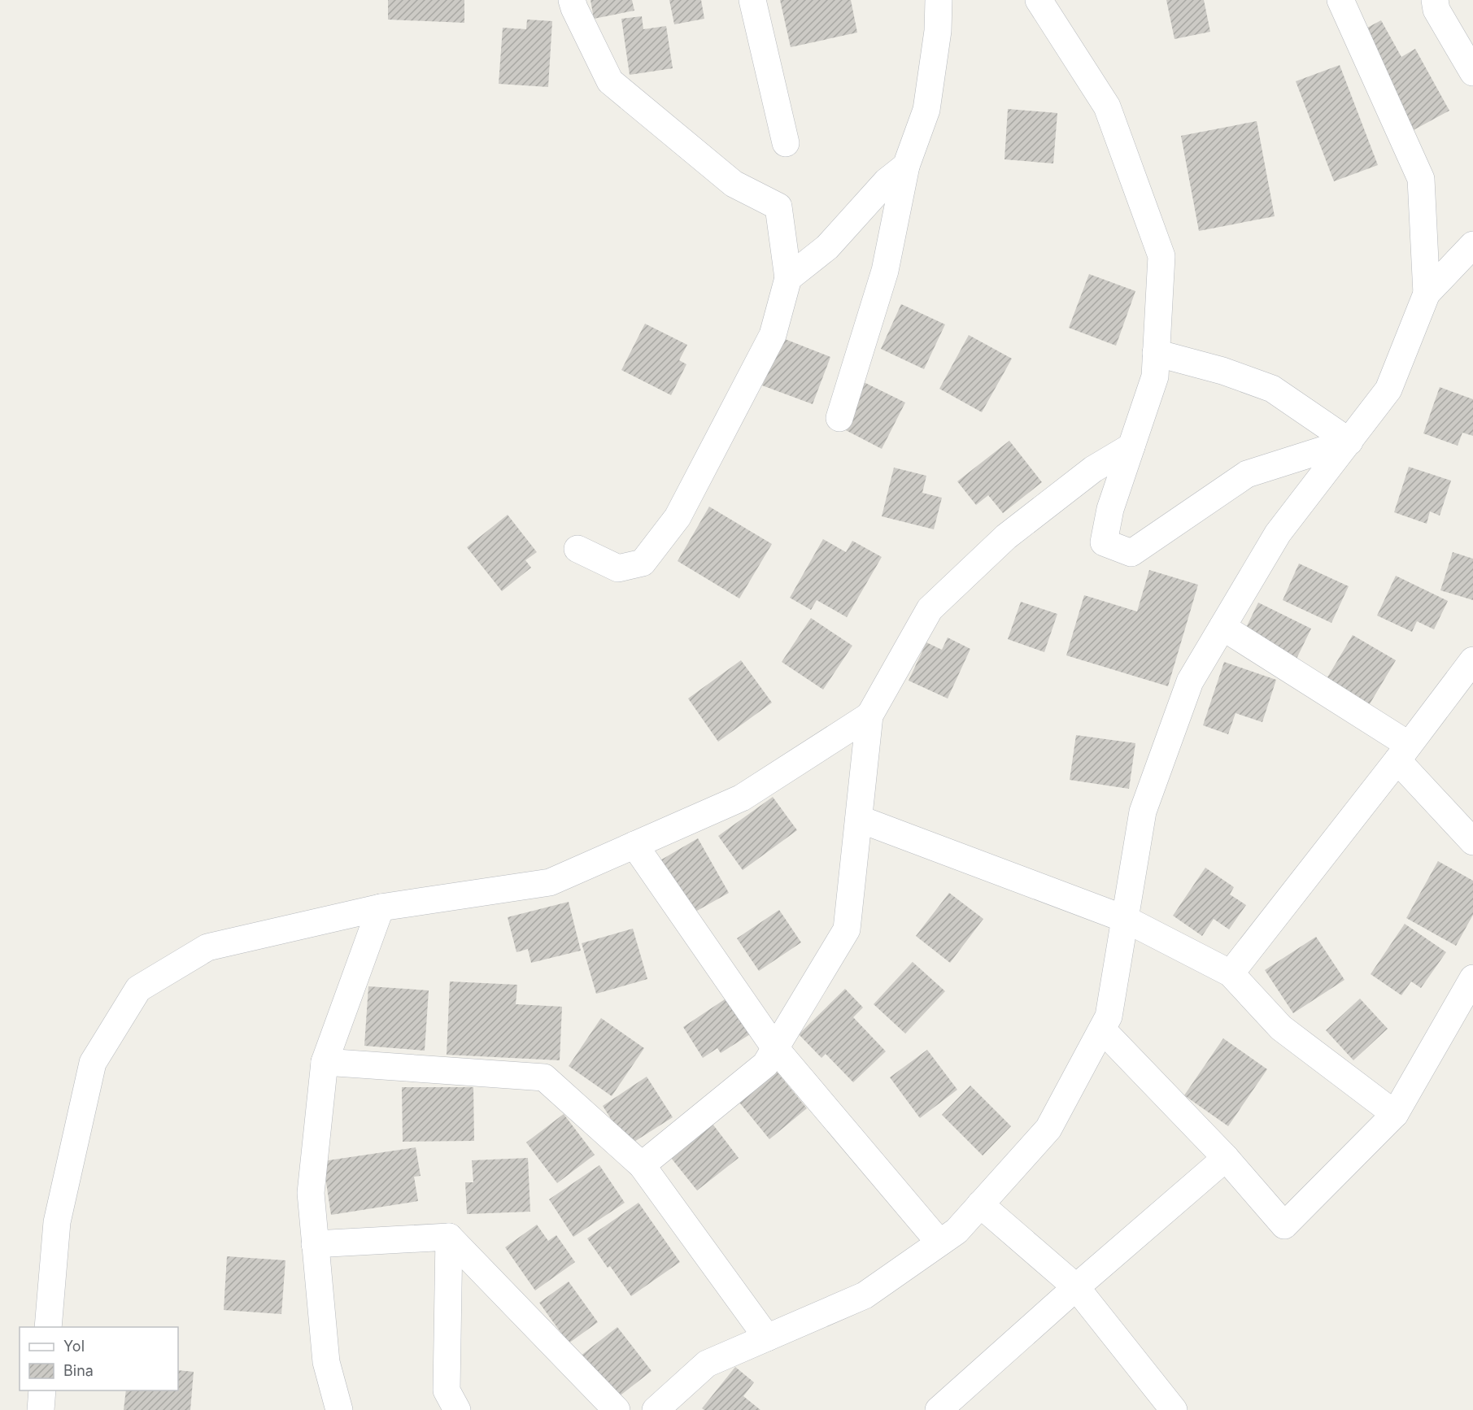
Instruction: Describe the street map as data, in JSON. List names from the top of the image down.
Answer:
{
  "legend": ["Yol", "Bina"]
}
